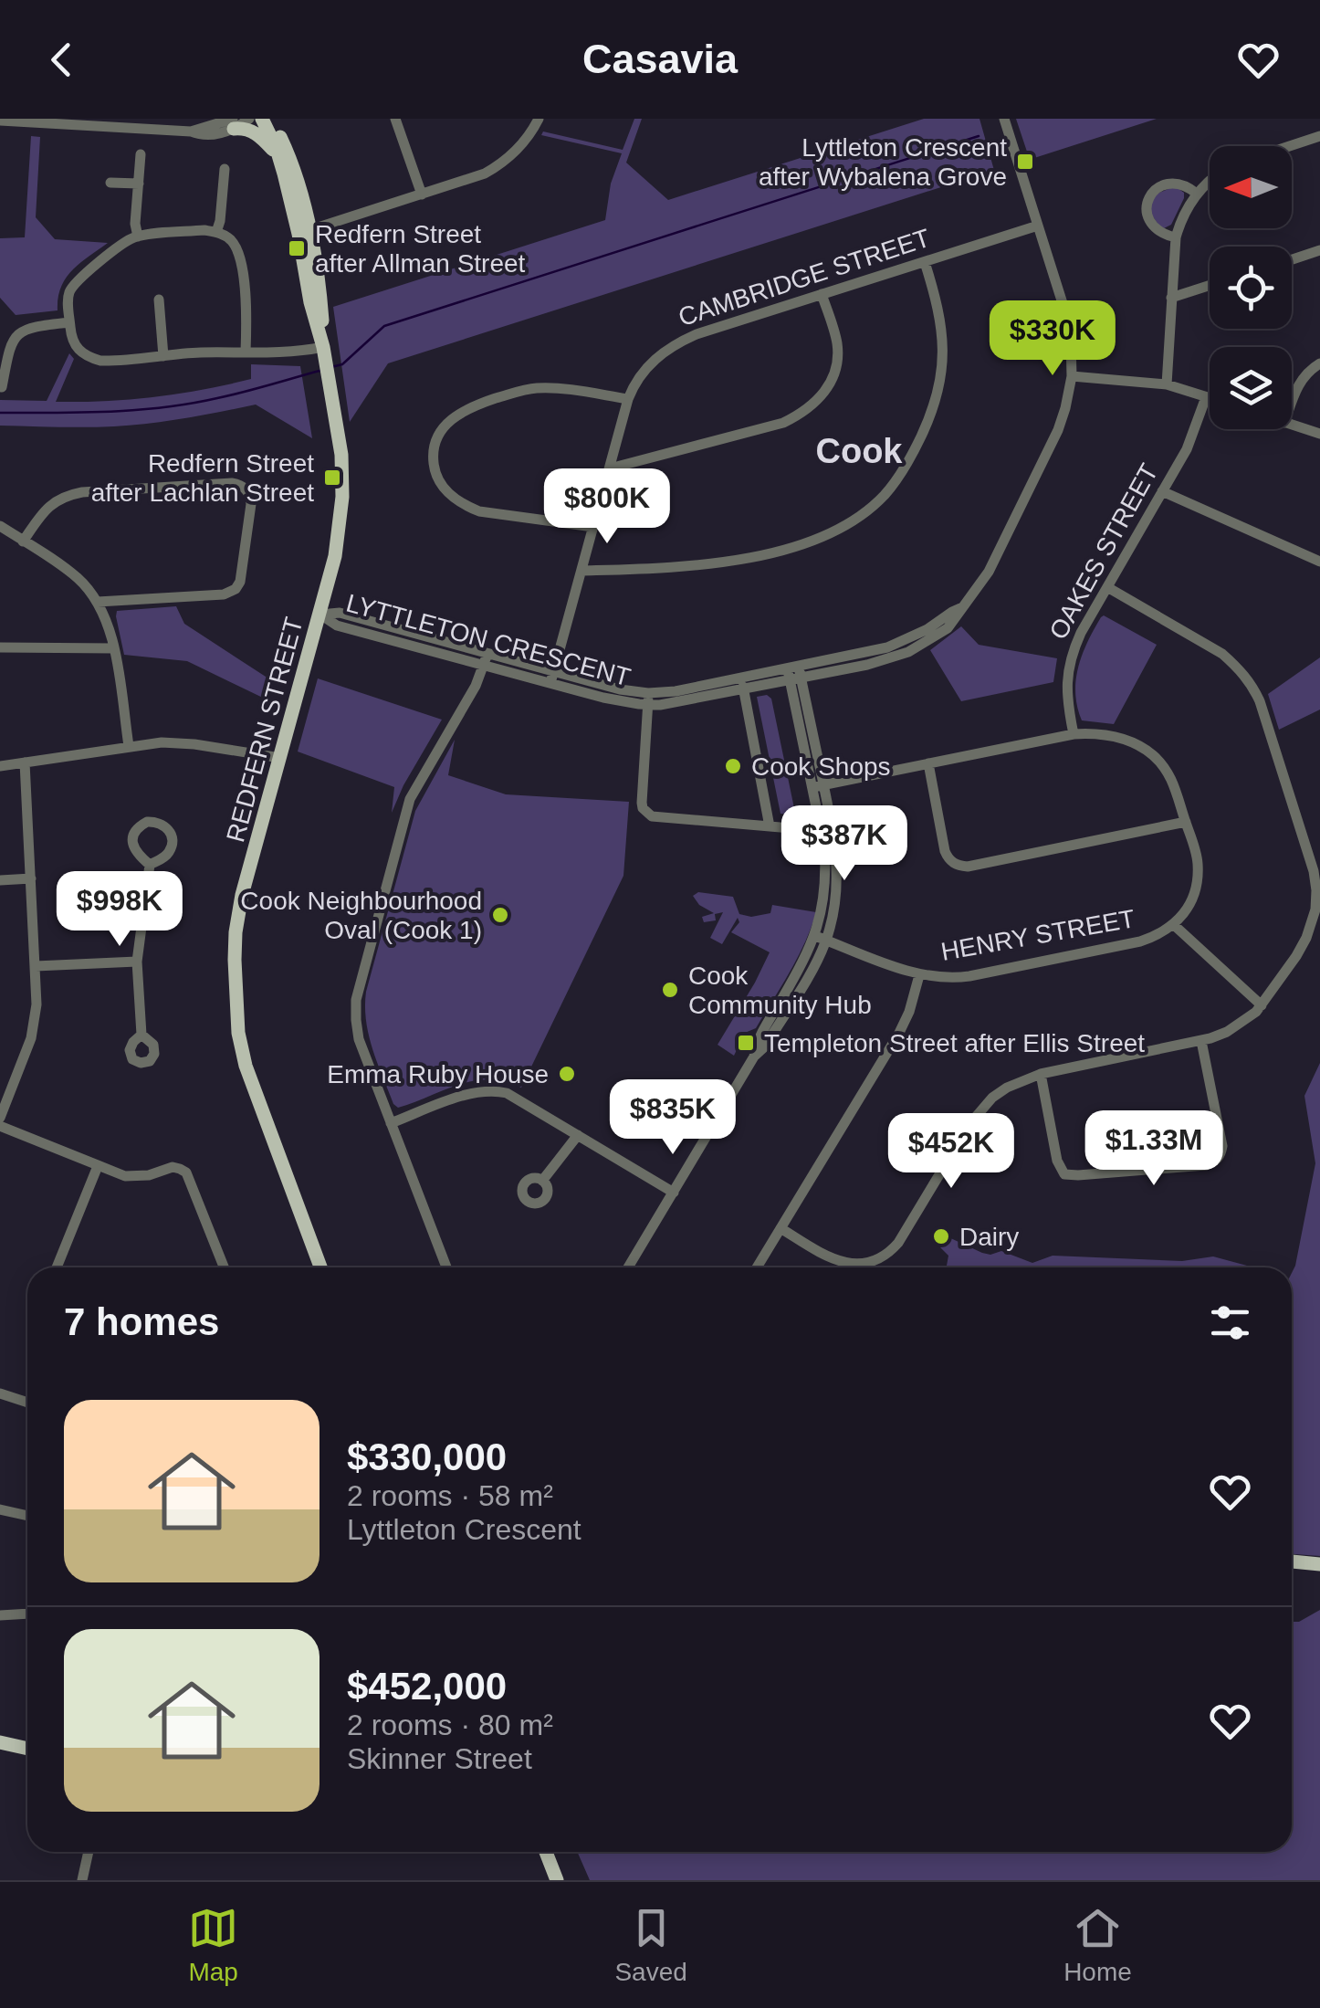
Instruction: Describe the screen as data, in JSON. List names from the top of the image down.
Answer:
{
  "streets": {
    "main road": ["REDFERN STREET"],
    "street": [
      "CAMBRIDGE STREET",
      "OAKES STREET",
      "LYTTLETON CRESCENT",
      "HENRY STREET"
    ]
  },
  "crossings": [
    ["CAMBRIDGE STREET", "LYTTLETON CRESCENT"],
    ["OAKES STREET", "HENRY STREET"],
    ["LYTTLETON CRESCENT", "REDFERN STREET"]
  ],
  "districts": ["Cook"],
  "places": {
    "transit": [
      "Lyttleton Crescent after Wybalena Grove",
      "Redfern Street after Allman Street",
      "Redfern Street after Lachlan Street",
      "Templeton Street after Ellis Street"
    ],
    "other": [
      "Cook Shops",
      "Cook Neighbourhood Oval (Cook 1)",
      "Cook Community Hub",
      "Emma Ruby House",
      "Dairy"
    ]
  },
  "north": "left",
  "page": {
    "header": "Casavia",
    "price": [
      "$330K",
      "$800K",
      "$387K",
      "$998K",
      "$835K",
      "$1.33M",
      "$452K"
    ],
    "heading": "7 homes",
    "list": [
      {
        "name": "$330,000",
        "note": "2 rooms · 58 m² · Lyttleton Crescent"
      },
      {
        "name": "$452,000",
        "note": "2 rooms · 80 m² · Skinner Street"
      }
    ],
    "tabs": ["Map", "Saved", "Home"]
  }
}
